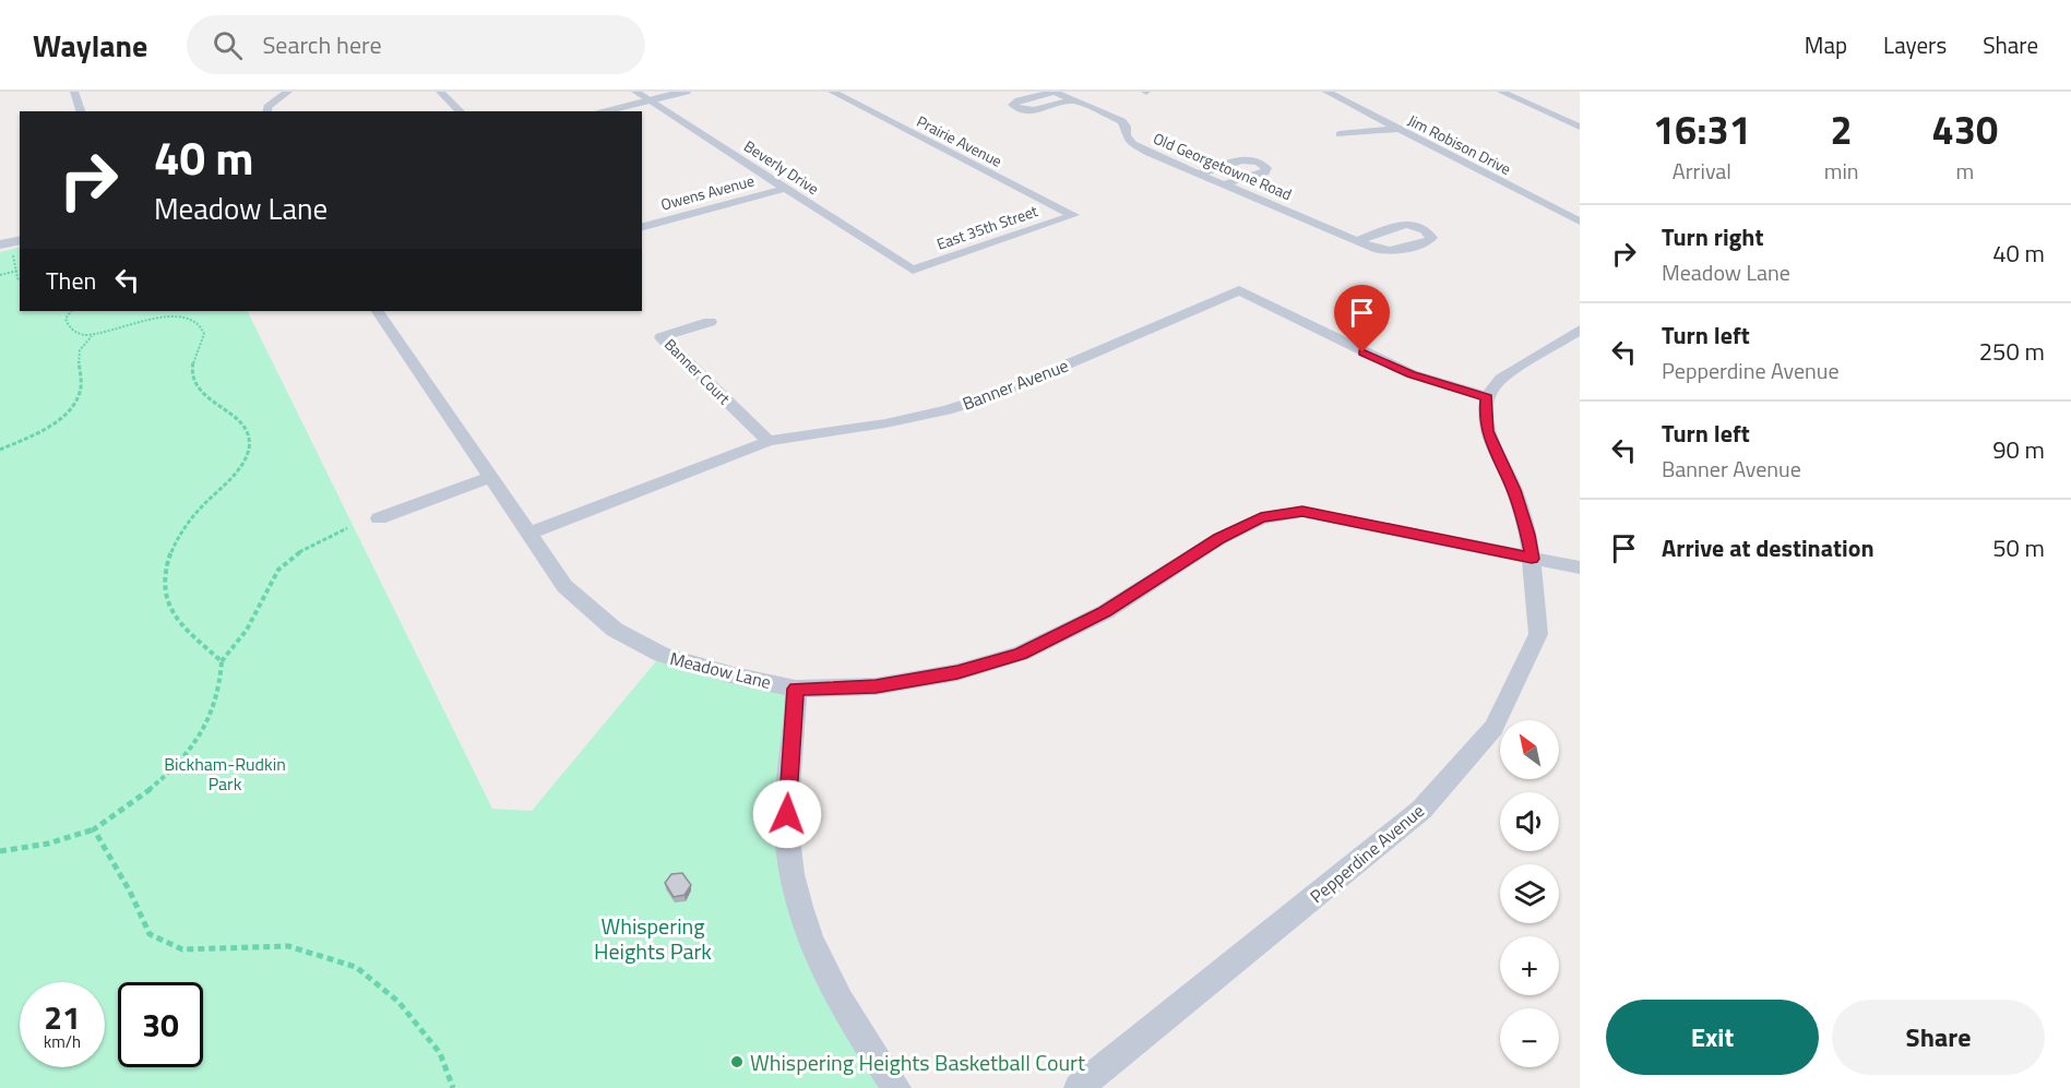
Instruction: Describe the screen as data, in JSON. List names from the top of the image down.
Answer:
{
  "streets": {
    "street": [
      "Prairie Avenue",
      "Jim Robison Drive",
      "Old Georgetowne Road",
      "Beverly Drive",
      "Owens Avenue",
      "East 35th Street",
      "Banner Court",
      "Banner Avenue",
      "Meadow Lane",
      "Pepperdine Avenue"
    ]
  },
  "crossings": [
    ["Prairie Avenue", "East 35th Street"],
    ["Beverly Drive", "Owens Avenue"],
    ["Beverly Drive", "East 35th Street"],
    ["Banner Court", "Banner Avenue"],
    ["Banner Avenue", "Meadow Lane"],
    ["Banner Avenue", "Pepperdine Avenue"],
    ["Meadow Lane", "Pepperdine Avenue"]
  ],
  "parks": ["Bickham-Rudkin Park", "Whispering Heights Park"],
  "places": ["Whispering Heights Basketball Court"],
  "north": "top left",
  "page": {
    "header": "Waylane",
    "search": "Search here",
    "nav": ["Map", "Layers", "Share"],
    "eta": [
      "16:31",
      "Arrival",
      "2",
      "min",
      "430",
      "m"
    ],
    "turn": ["40 m", "Meadow Lane"],
    "list": [
      {
        "name": "Turn right",
        "note": "Meadow Lane",
        "value": "40 m"
      },
      {
        "name": "Turn left",
        "note": "Pepperdine Avenue",
        "value": "250 m"
      },
      {
        "name": "Turn left",
        "note": "Banner Avenue",
        "value": "90 m"
      },
      {
        "name": "Arrive at destination",
        "value": "50 m"
      }
    ],
    "then": "Then",
    "map_buttons": ["+", "−"],
    "speed": "21 km/h",
    "limit": "30",
    "buttons": ["Exit", "Share"]
  }
}
